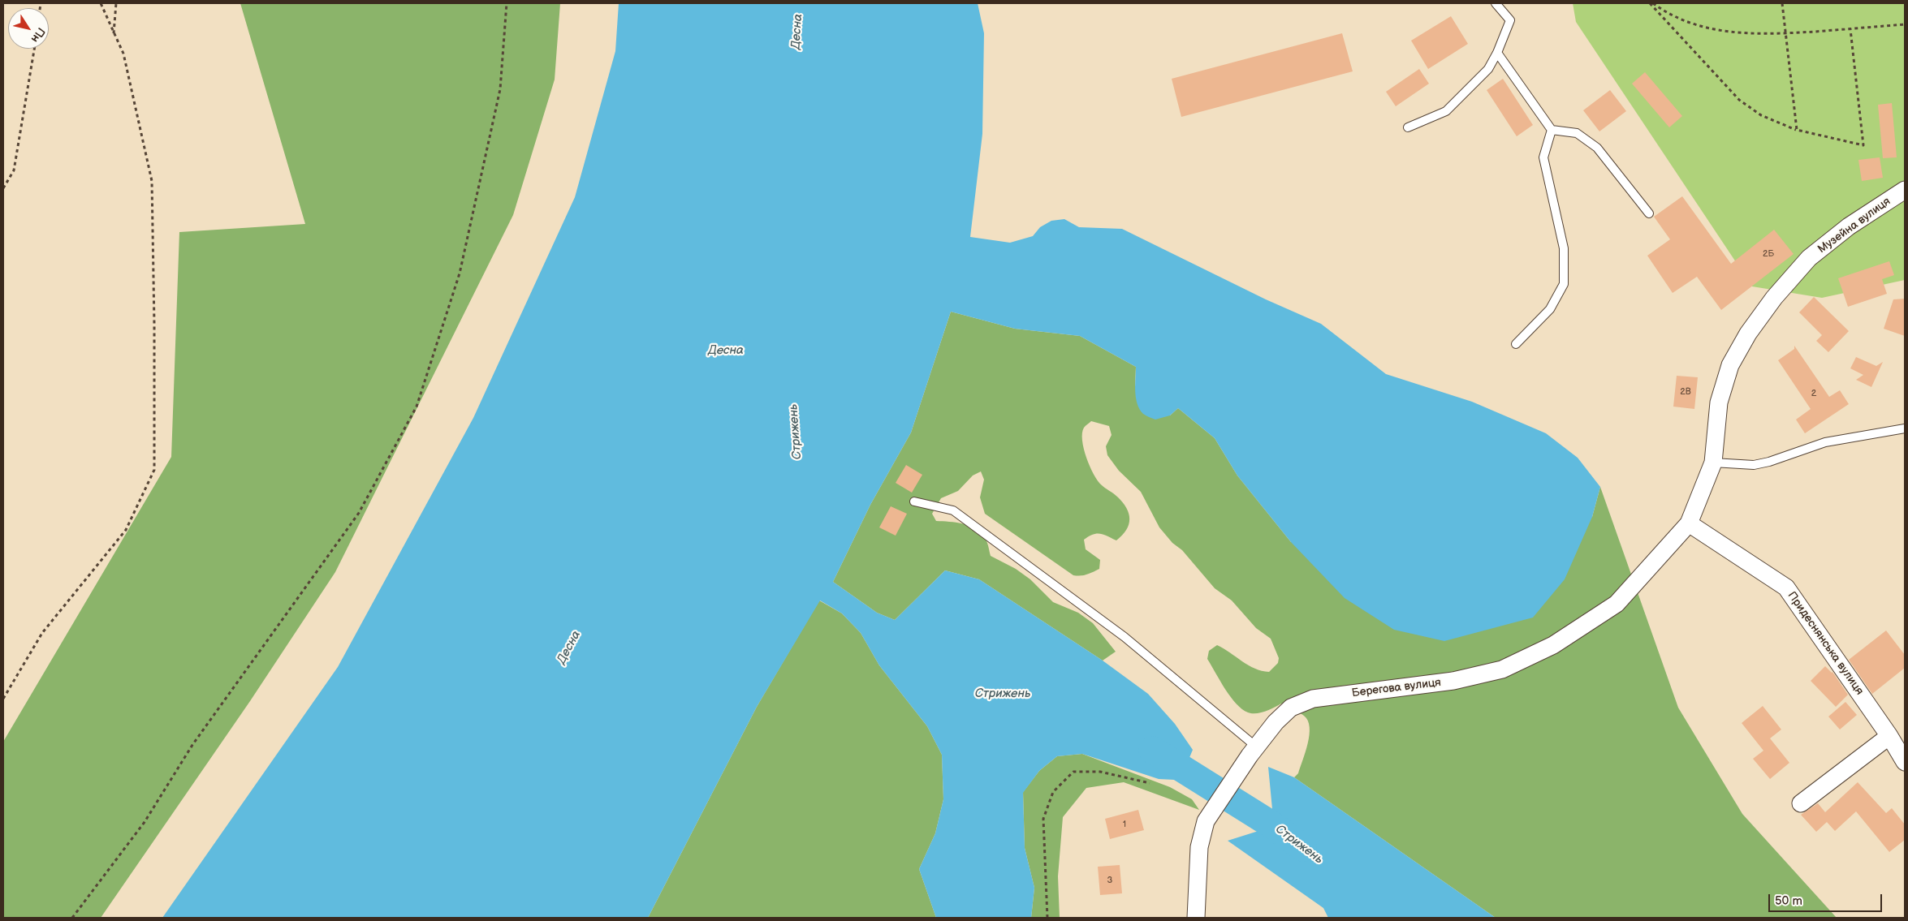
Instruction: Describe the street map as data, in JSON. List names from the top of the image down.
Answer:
{
  "streets": {
    "street": ["Музейна вулиця", "Придеснянська вулиця", "Берегова вулиця"]
  },
  "crossings": [
    ["Музейна вулиця", "Придеснянська вулиця"],
    ["Музейна вулиця", "Берегова вулиця"],
    ["Придеснянська вулиця", "Берегова вулиця"]
  ],
  "water": ["Десна", "Стрижень"],
  "house_numbers": [
    "2Б",
    "2В",
    "2",
    "1",
    "3"
  ],
  "scale_bar": "50 m",
  "north": "bottom right"
}
